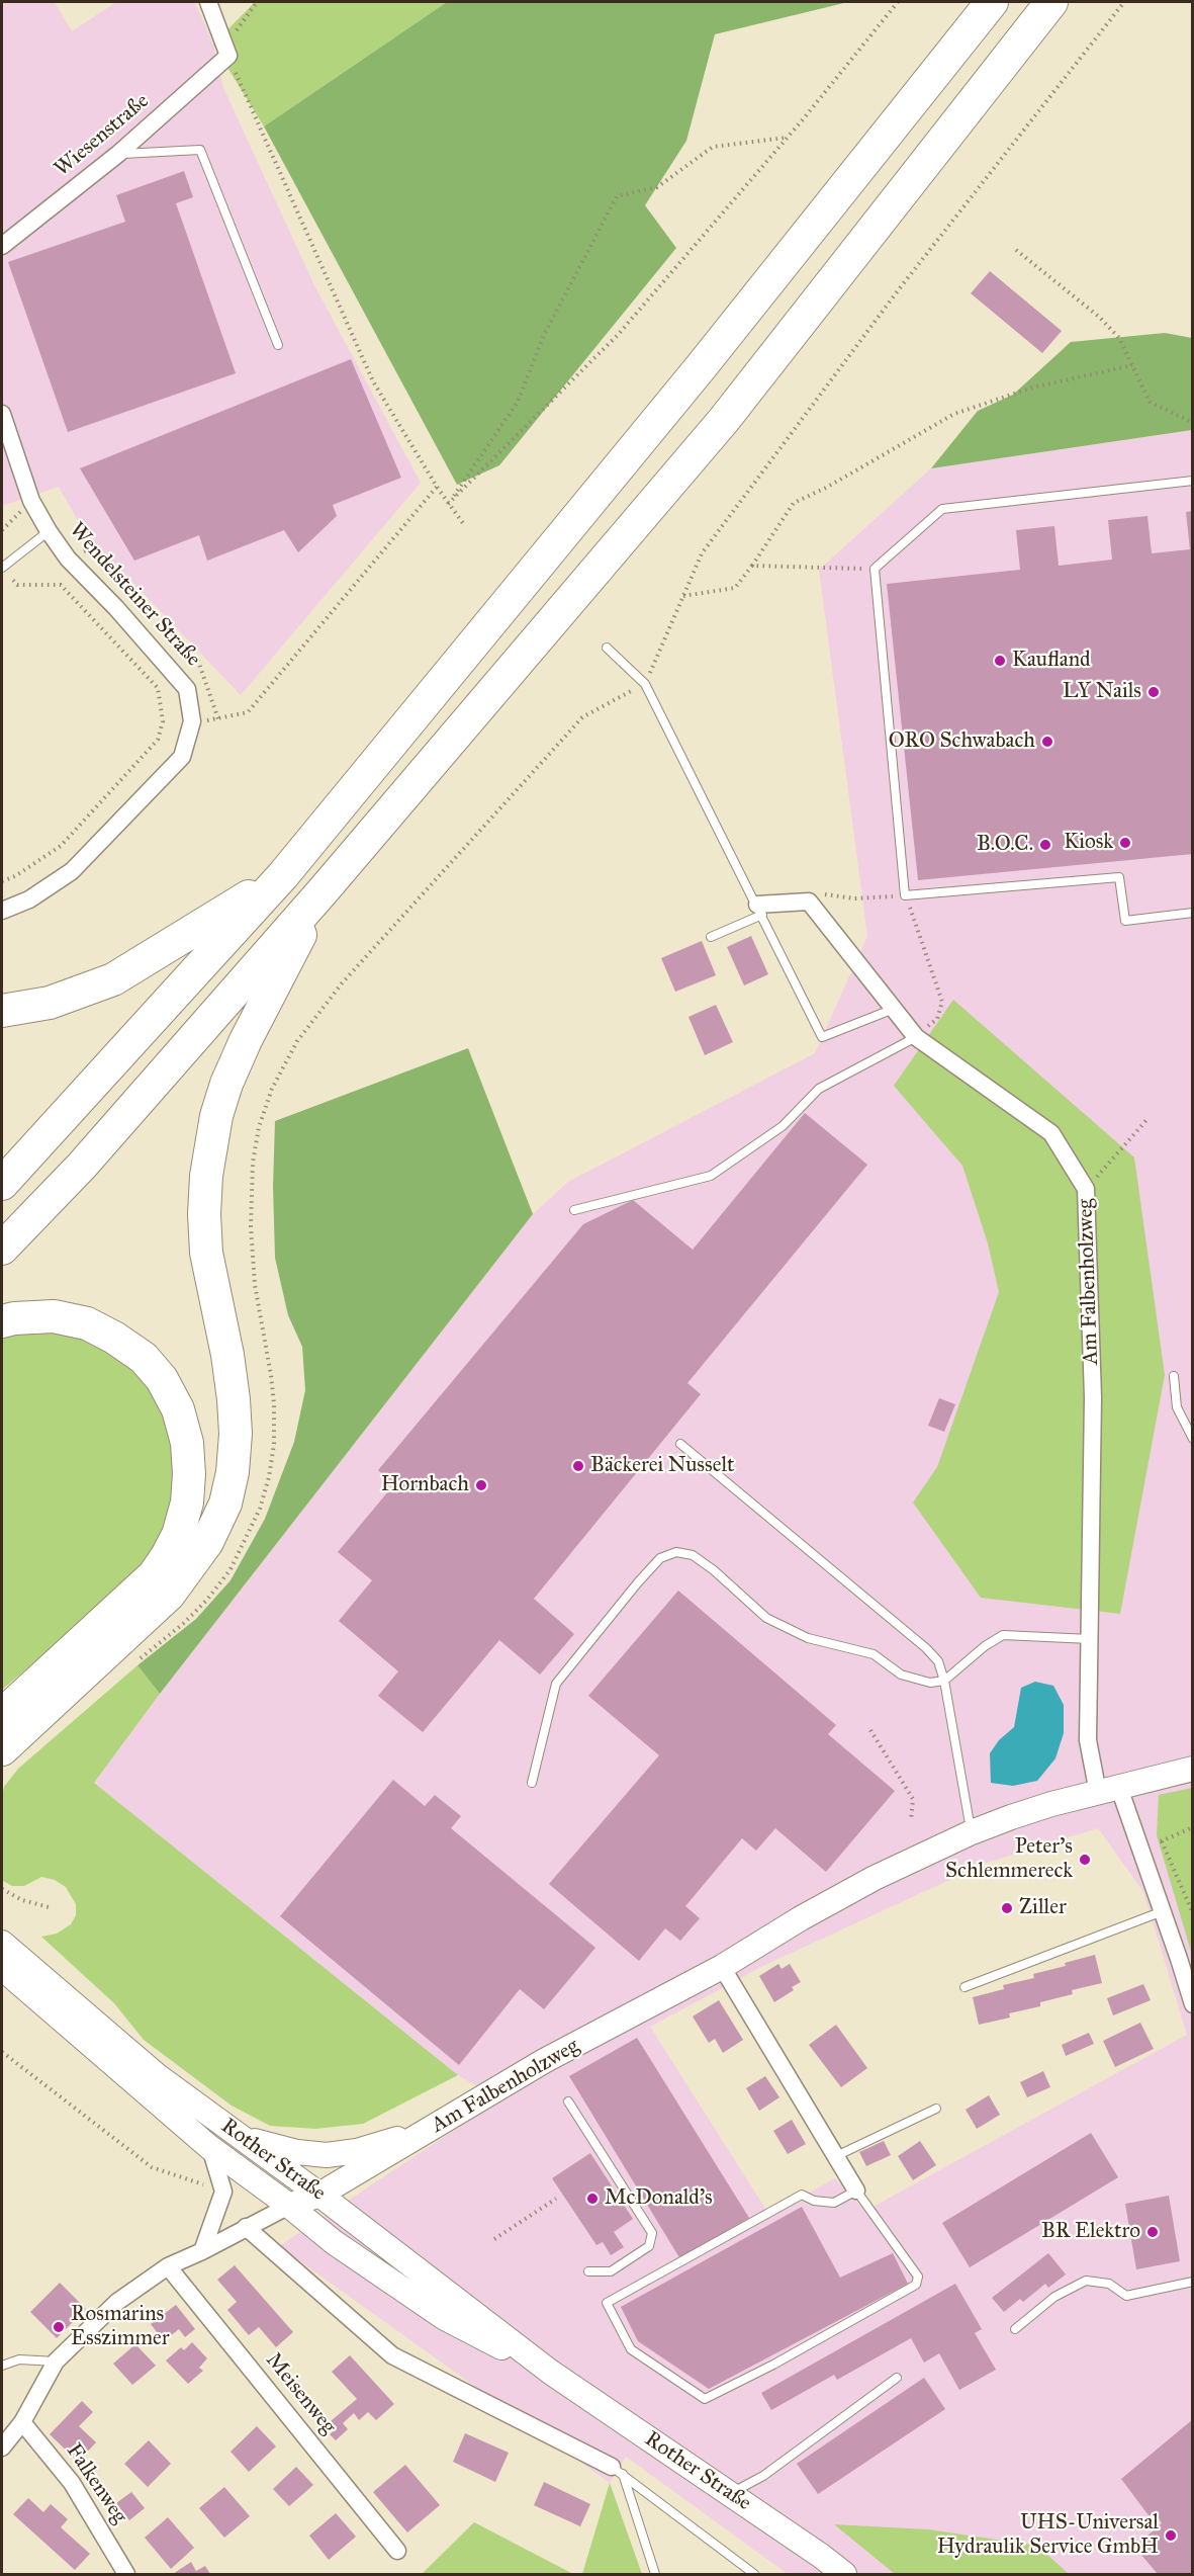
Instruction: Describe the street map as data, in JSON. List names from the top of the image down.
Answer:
{
  "streets": {
    "main road": ["Am Falbenholzweg", "Rother Straße"],
    "street": [
      "Wiesenstraße",
      "Wendelsteiner Straße",
      "Meisenweg",
      "Falkenweg"
    ]
  },
  "crossings": [
    ["Am Falbenholzweg", "Rother Straße"]
  ],
  "places": [
    "Kaufland",
    "LY Nails",
    "ORO Schwabach",
    "Kiosk",
    "B.O.C.",
    "Bäckerei Nusselt",
    "Hornbach",
    "Peter's Schlemmereck",
    "Ziller",
    "McDonald's",
    "BR Elektro",
    "Rosmarins Esszimmer",
    "UHS-Universal Hydraulik Service GmbH"
  ]
}
